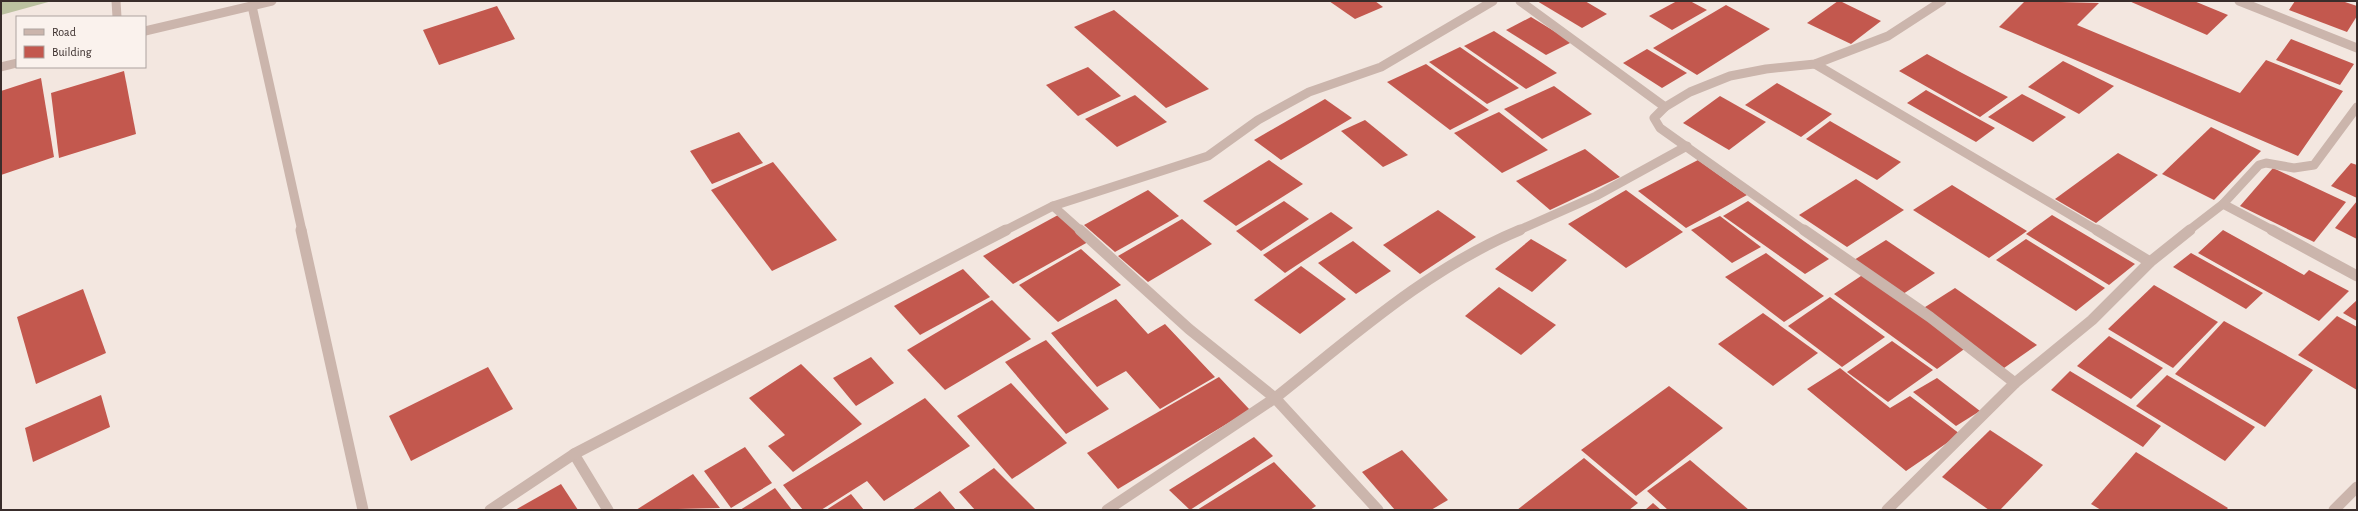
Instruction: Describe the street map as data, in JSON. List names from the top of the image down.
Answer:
{
  "legend": ["Road", "Building"]
}
